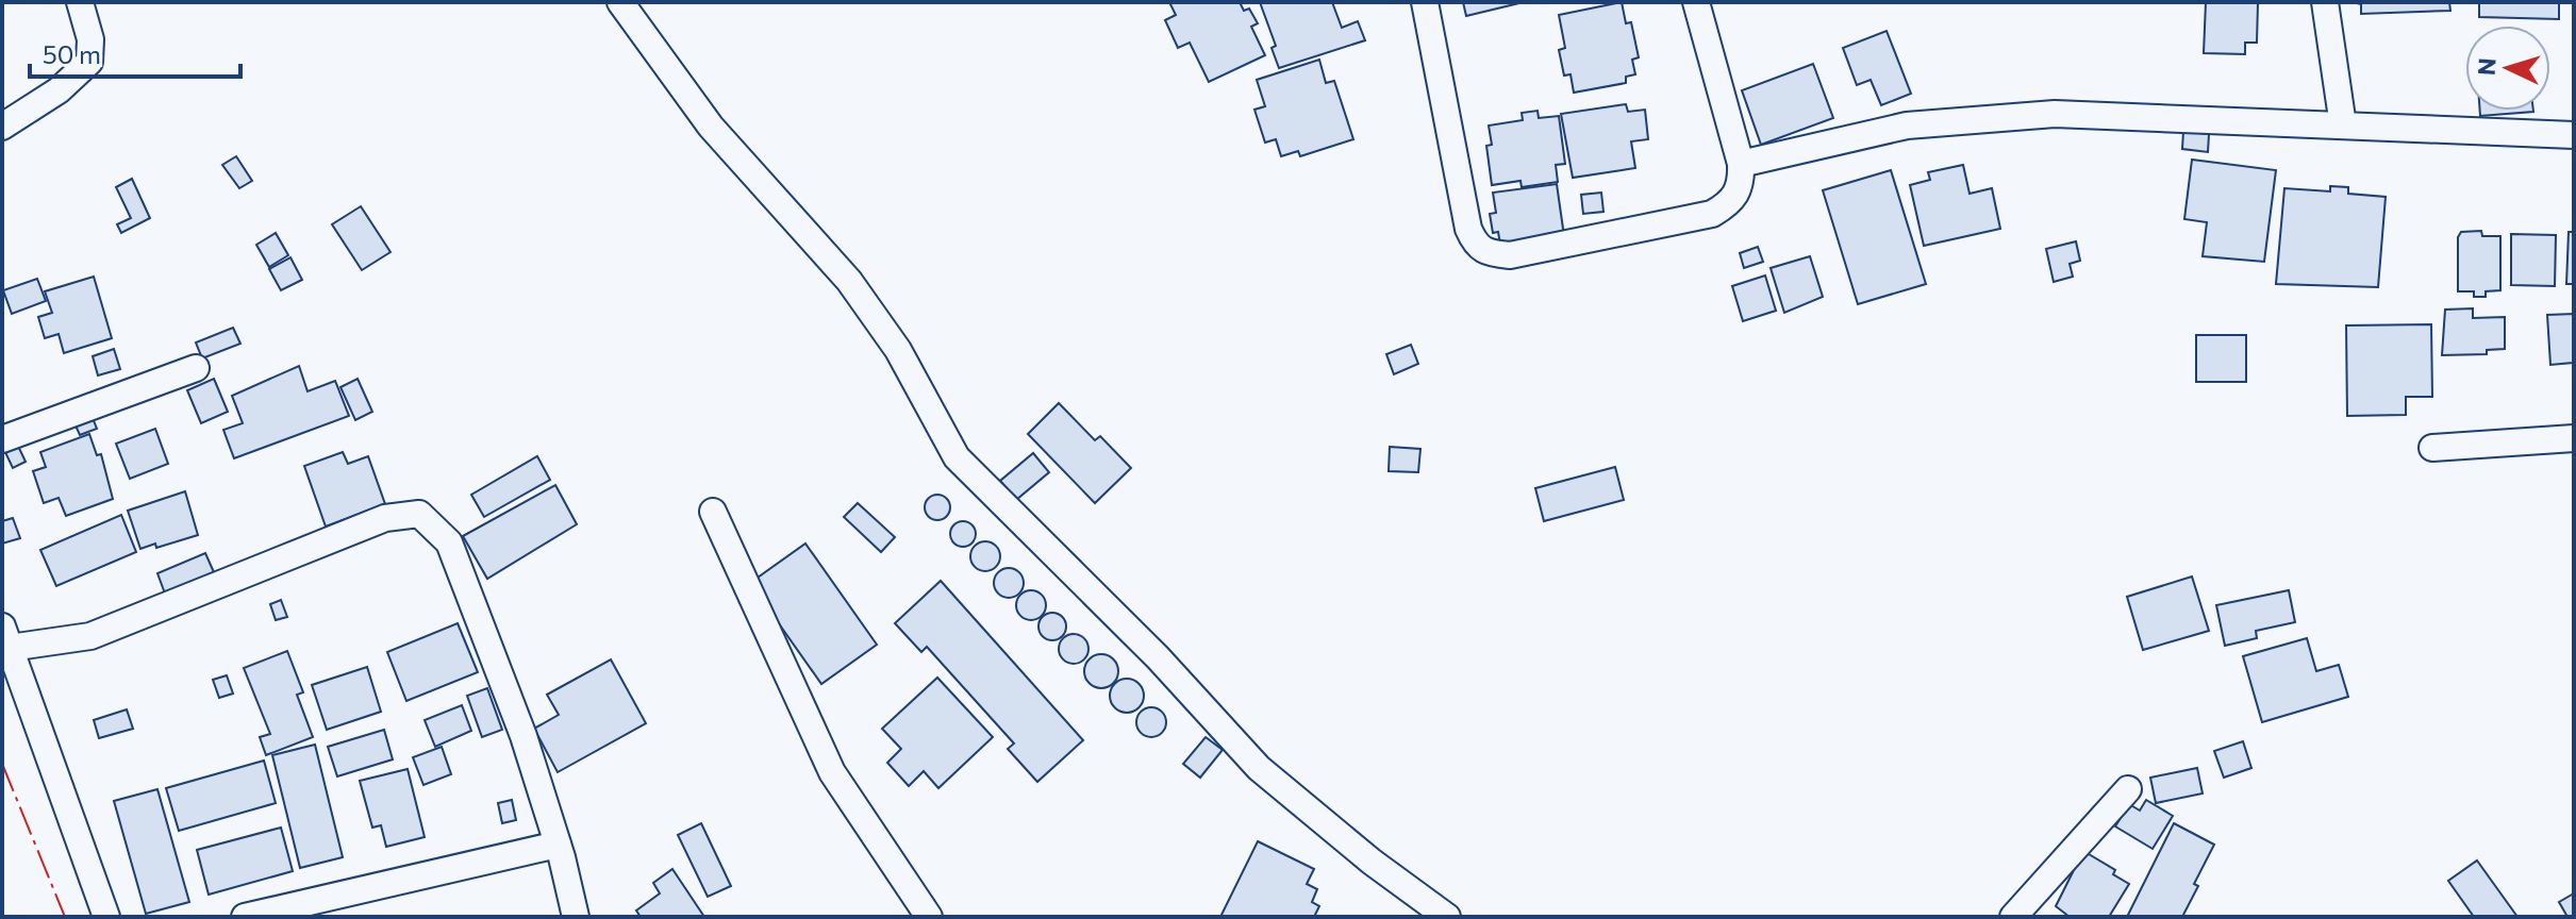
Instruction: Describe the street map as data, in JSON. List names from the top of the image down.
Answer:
{
  "scale_bar": "50 m",
  "north": "left"
}
